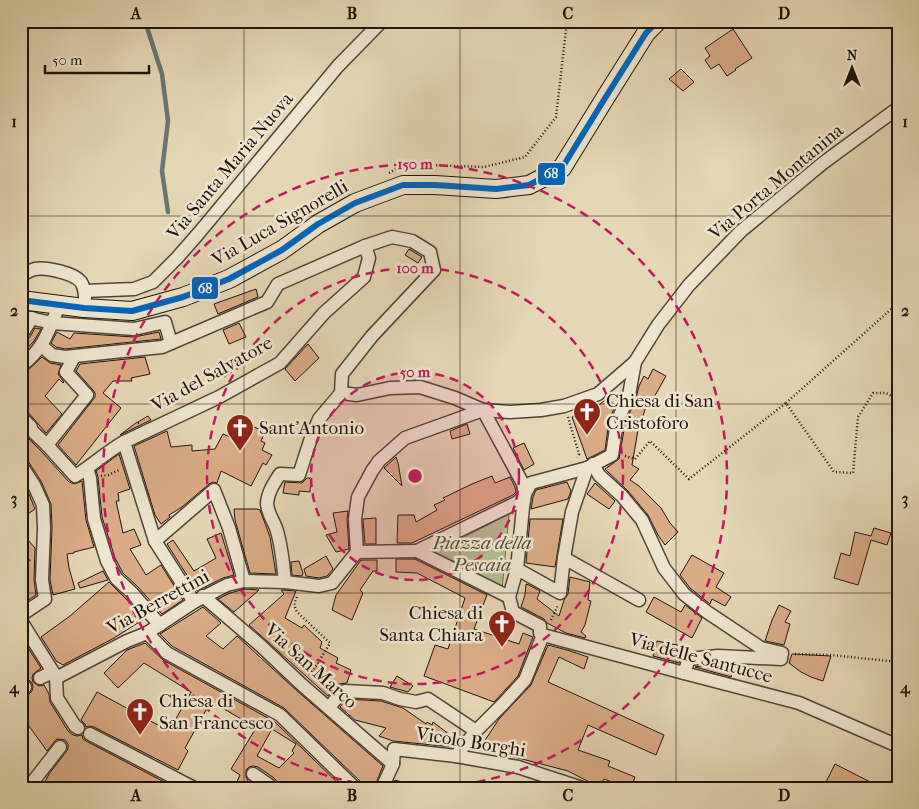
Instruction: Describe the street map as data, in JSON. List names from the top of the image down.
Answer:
{
  "streets": {
    "main road": ["Via Luca Signorelli"],
    "street": [
      "Via Santa Maria Nuova",
      "Via Porta Montanina",
      "Via del Salvatore",
      "Via Berrettini",
      "Via delle Santucce",
      "Via San Marco",
      "Vicolo Borghi"
    ]
  },
  "crossings": [
    ["Via Santa Maria Nuova", "Via Luca Signorelli"],
    ["Via del Salvatore", "Via San Marco"],
    ["Via Berrettini", "Via San Marco"],
    ["Via San Marco", "Vicolo Borghi"]
  ],
  "parks": ["Piazza della Pescaia"],
  "places": {
    "church": [
      "Chiesa di San Cristoforo",
      "Sant'Antonio",
      "Chiesa di Santa Chiara",
      "Chiesa di San Francesco"
    ]
  },
  "lines": ["transit line 68"],
  "scale_bar": "50 m",
  "north": "top",
  "grid": {
    "columns": [
      "A",
      "B",
      "C",
      "D"
    ],
    "rows": [
      "1",
      "2",
      "3",
      "4"
    ]
  },
  "rings": ["150 m", "100 m", "50 m"]
}
